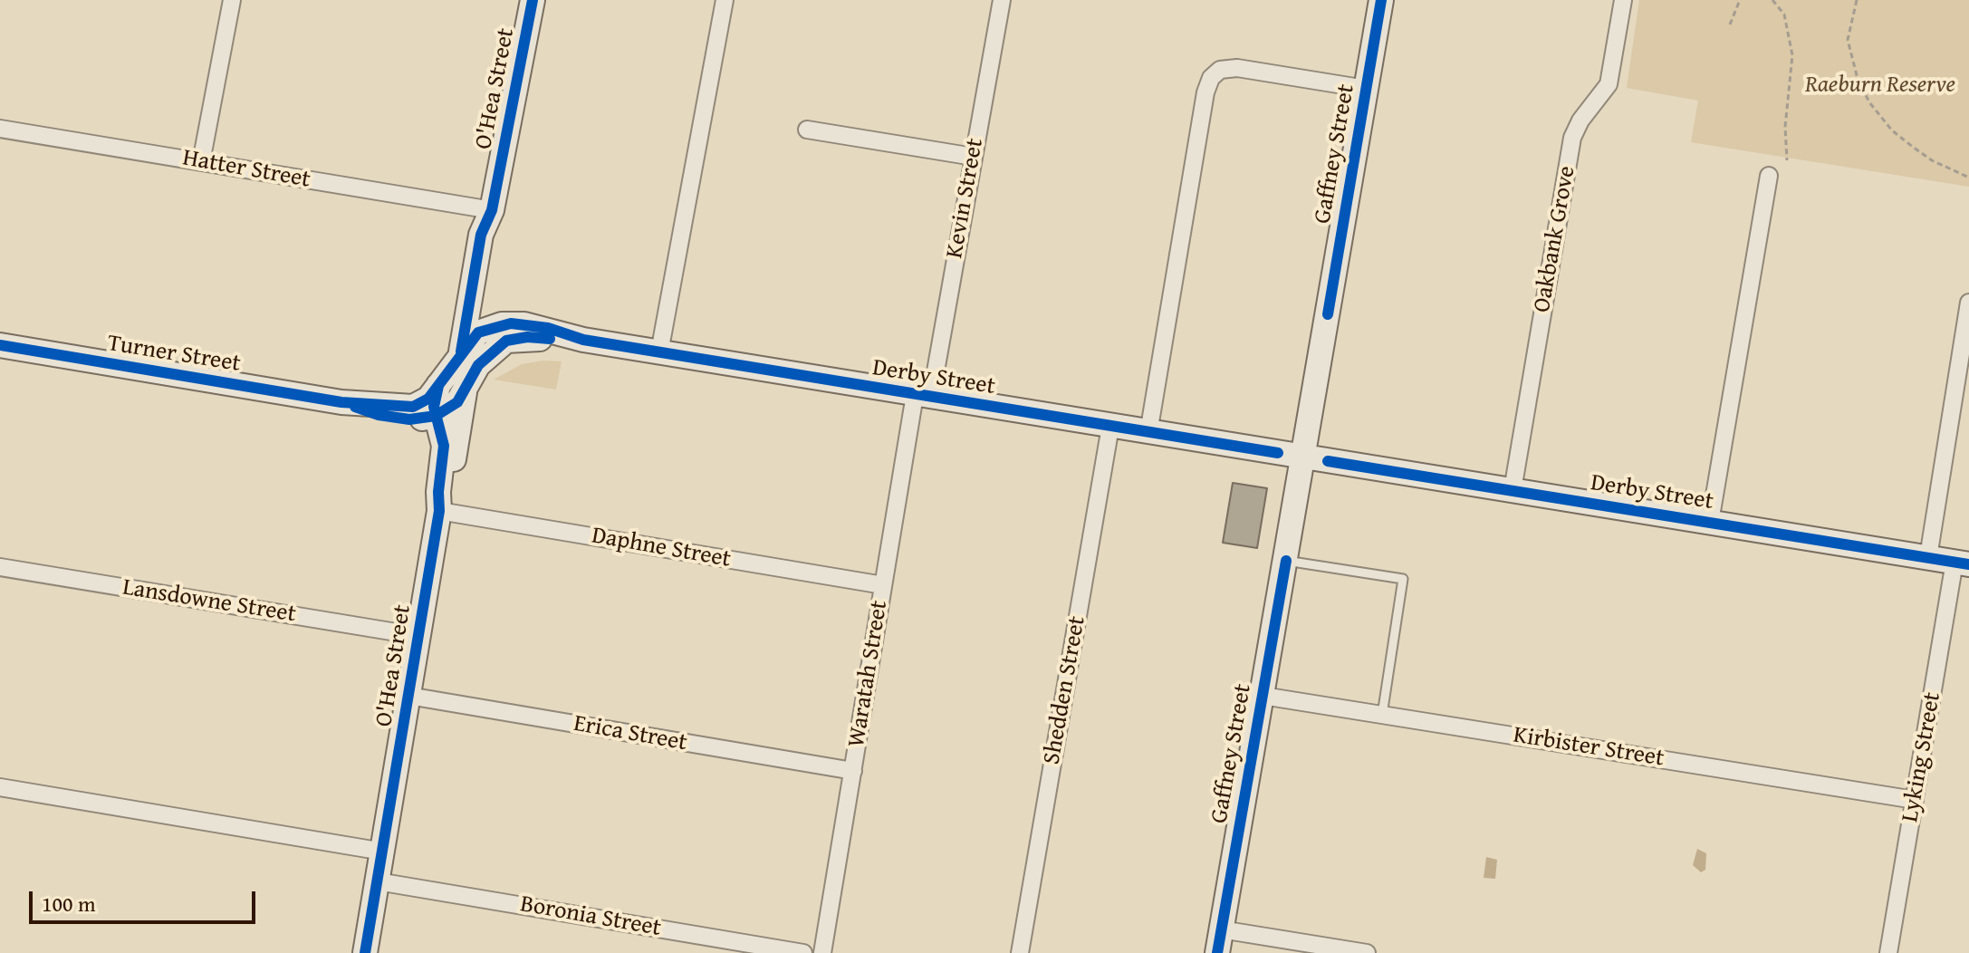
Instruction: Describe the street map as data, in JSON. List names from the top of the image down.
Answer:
{
  "streets": {
    "street": [
      "O'Hea Street",
      "Gaffney Street",
      "Hatter Street",
      "Kevin Street",
      "Oakbank Grove",
      "Turner Street",
      "Derby Street",
      "Daphne Street",
      "Lansdowne Street",
      "Waratah Street",
      "Shedden Street",
      "Erica Street",
      "Kirbister Street",
      "Lyking Street",
      "Boronia Street"
    ]
  },
  "crossings": [
    ["O'Hea Street", "Hatter Street"],
    ["O'Hea Street", "Turner Street"],
    ["O'Hea Street", "Derby Street"],
    ["O'Hea Street", "Daphne Street"],
    ["O'Hea Street", "Lansdowne Street"],
    ["O'Hea Street", "Erica Street"],
    ["O'Hea Street", "Boronia Street"],
    ["Gaffney Street", "Derby Street"],
    ["Gaffney Street", "Kirbister Street"],
    ["Kevin Street", "Derby Street"],
    ["Kevin Street", "Waratah Street"],
    ["Oakbank Grove", "Derby Street"],
    ["Turner Street", "Derby Street"],
    ["Derby Street", "Waratah Street"],
    ["Derby Street", "Shedden Street"],
    ["Derby Street", "Lyking Street"],
    ["Daphne Street", "Waratah Street"],
    ["Waratah Street", "Erica Street"],
    ["Kirbister Street", "Lyking Street"]
  ],
  "parks": ["Raeburn Reserve"],
  "scale_bar": "100 m"
}
